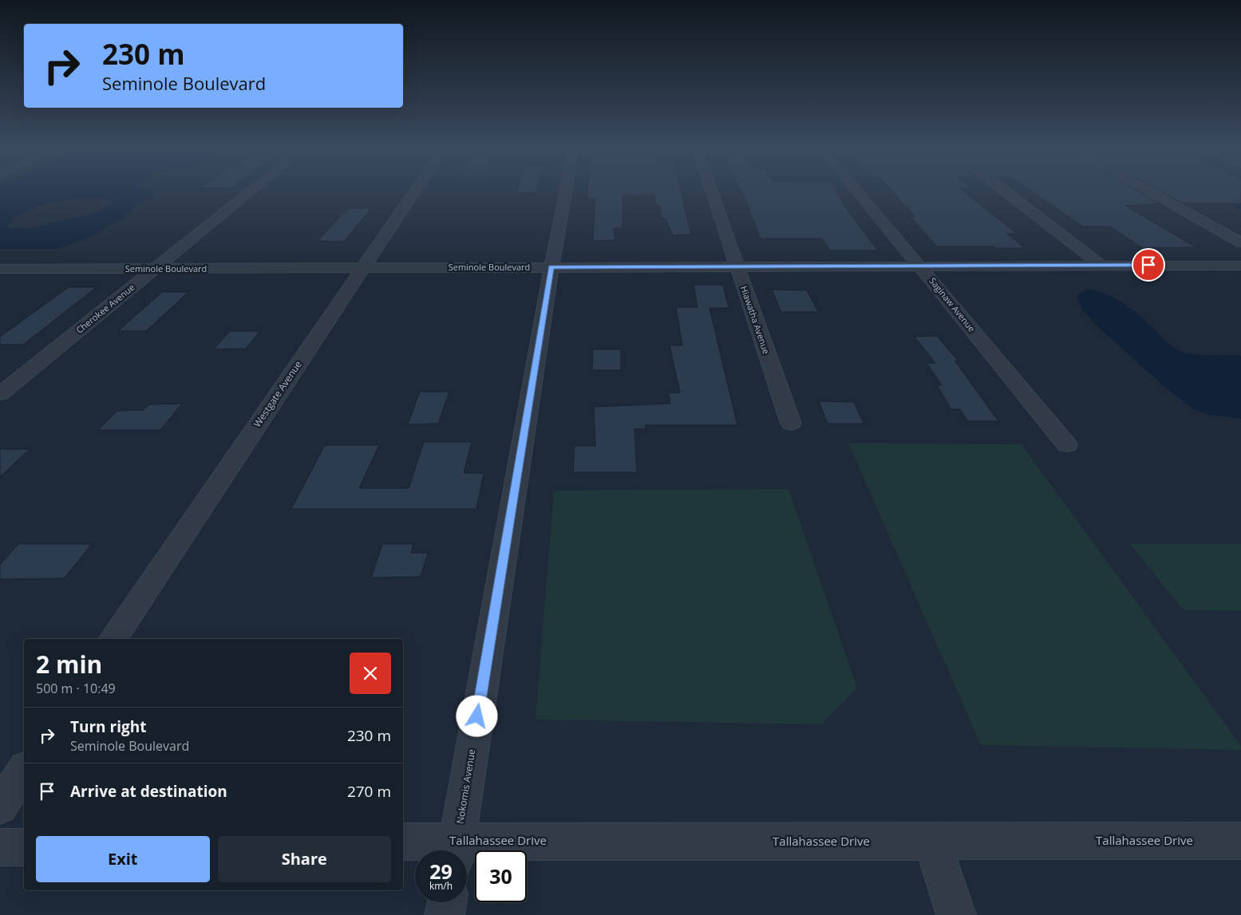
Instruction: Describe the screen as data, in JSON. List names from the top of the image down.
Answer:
{
  "streets": {
    "street": [
      "Seminole Boulevard",
      "Saginaw Avenue",
      "Cherokee Avenue",
      "Hiawatha Avenue",
      "Westgate Avenue",
      "Nokomis Avenue",
      "Tallahassee Drive"
    ]
  },
  "crossings": [
    ["Seminole Boulevard", "Saginaw Avenue"],
    ["Seminole Boulevard", "Cherokee Avenue"],
    ["Seminole Boulevard", "Hiawatha Avenue"],
    ["Seminole Boulevard", "Westgate Avenue"],
    ["Seminole Boulevard", "Nokomis Avenue"],
    ["Nokomis Avenue", "Tallahassee Drive"]
  ],
  "page": {
    "turn": ["230 m", "Seminole Boulevard"],
    "heading": ["2 min", "500 m · 10:49"],
    "list": [
      {
        "name": "Turn right",
        "note": "Seminole Boulevard",
        "value": "230 m"
      },
      {
        "name": "Arrive at destination",
        "value": "270 m"
      }
    ],
    "buttons": ["Exit", "Share"],
    "speed": "29 km/h",
    "limit": "30"
  }
}
